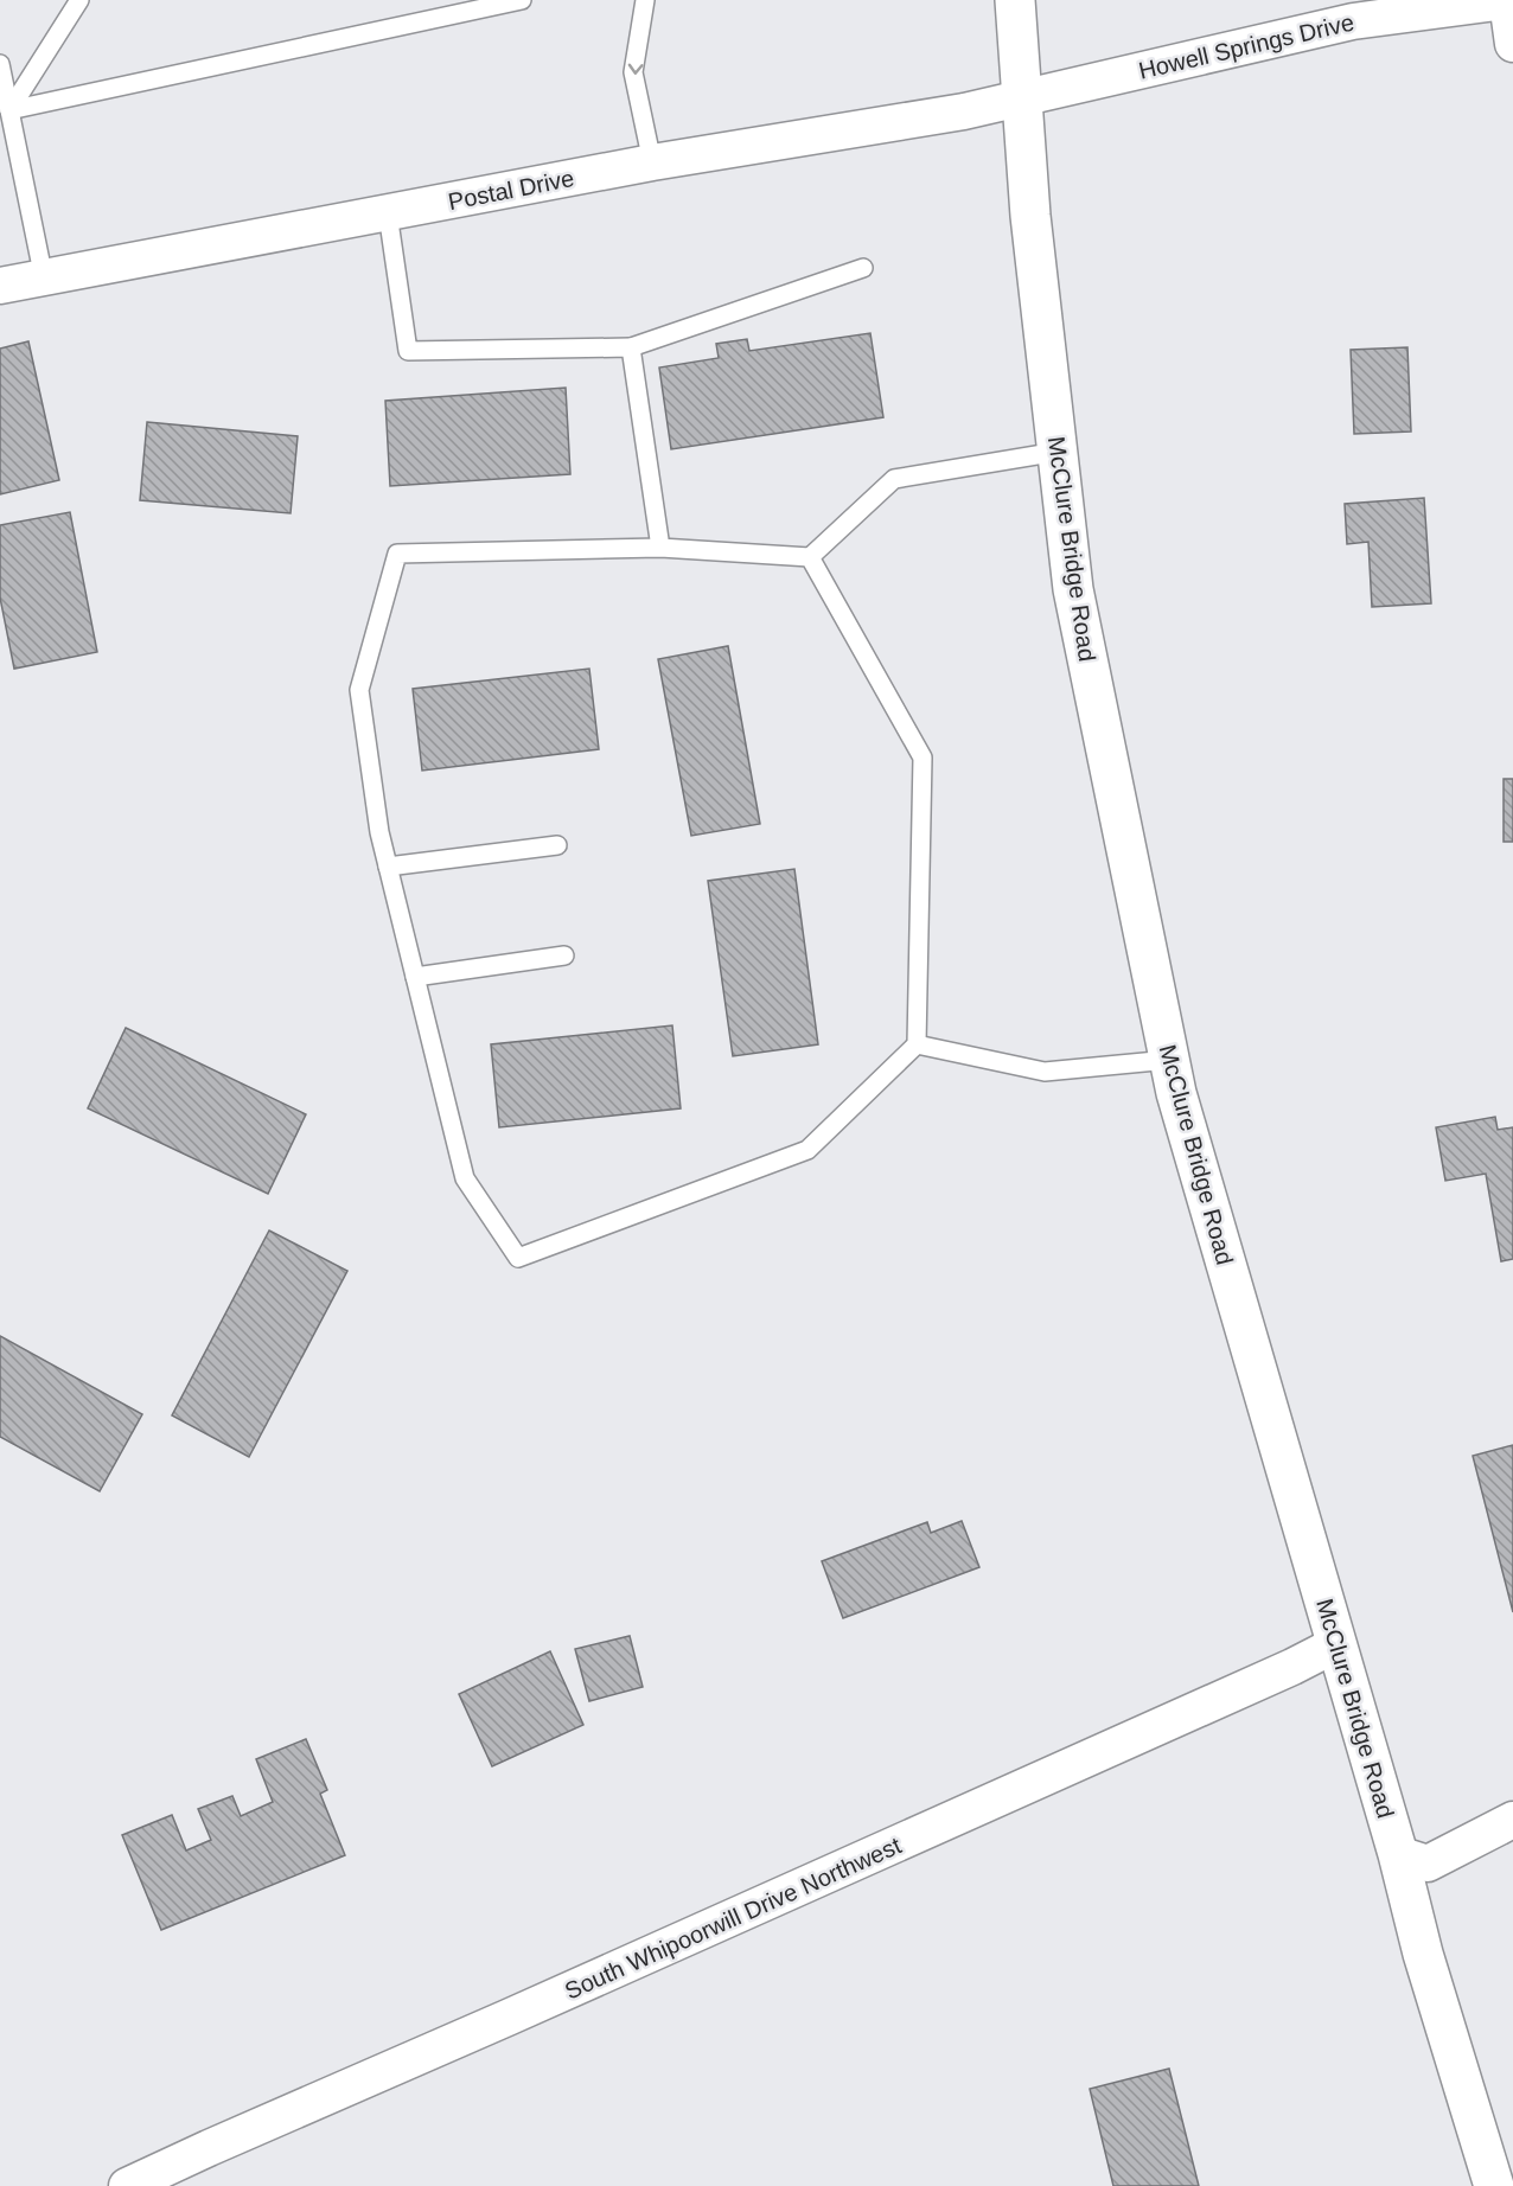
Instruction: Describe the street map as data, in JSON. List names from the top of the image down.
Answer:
{
  "streets": {
    "street": [
      "Howell Springs Drive",
      "Postal Drive",
      "McClure Bridge Road",
      "South Whipoorwill Drive Northwest"
    ]
  },
  "crossings": [
    ["Howell Springs Drive", "Postal Drive"],
    ["Howell Springs Drive", "McClure Bridge Road"],
    ["Postal Drive", "McClure Bridge Road"],
    ["McClure Bridge Road", "South Whipoorwill Drive Northwest"]
  ]
}
